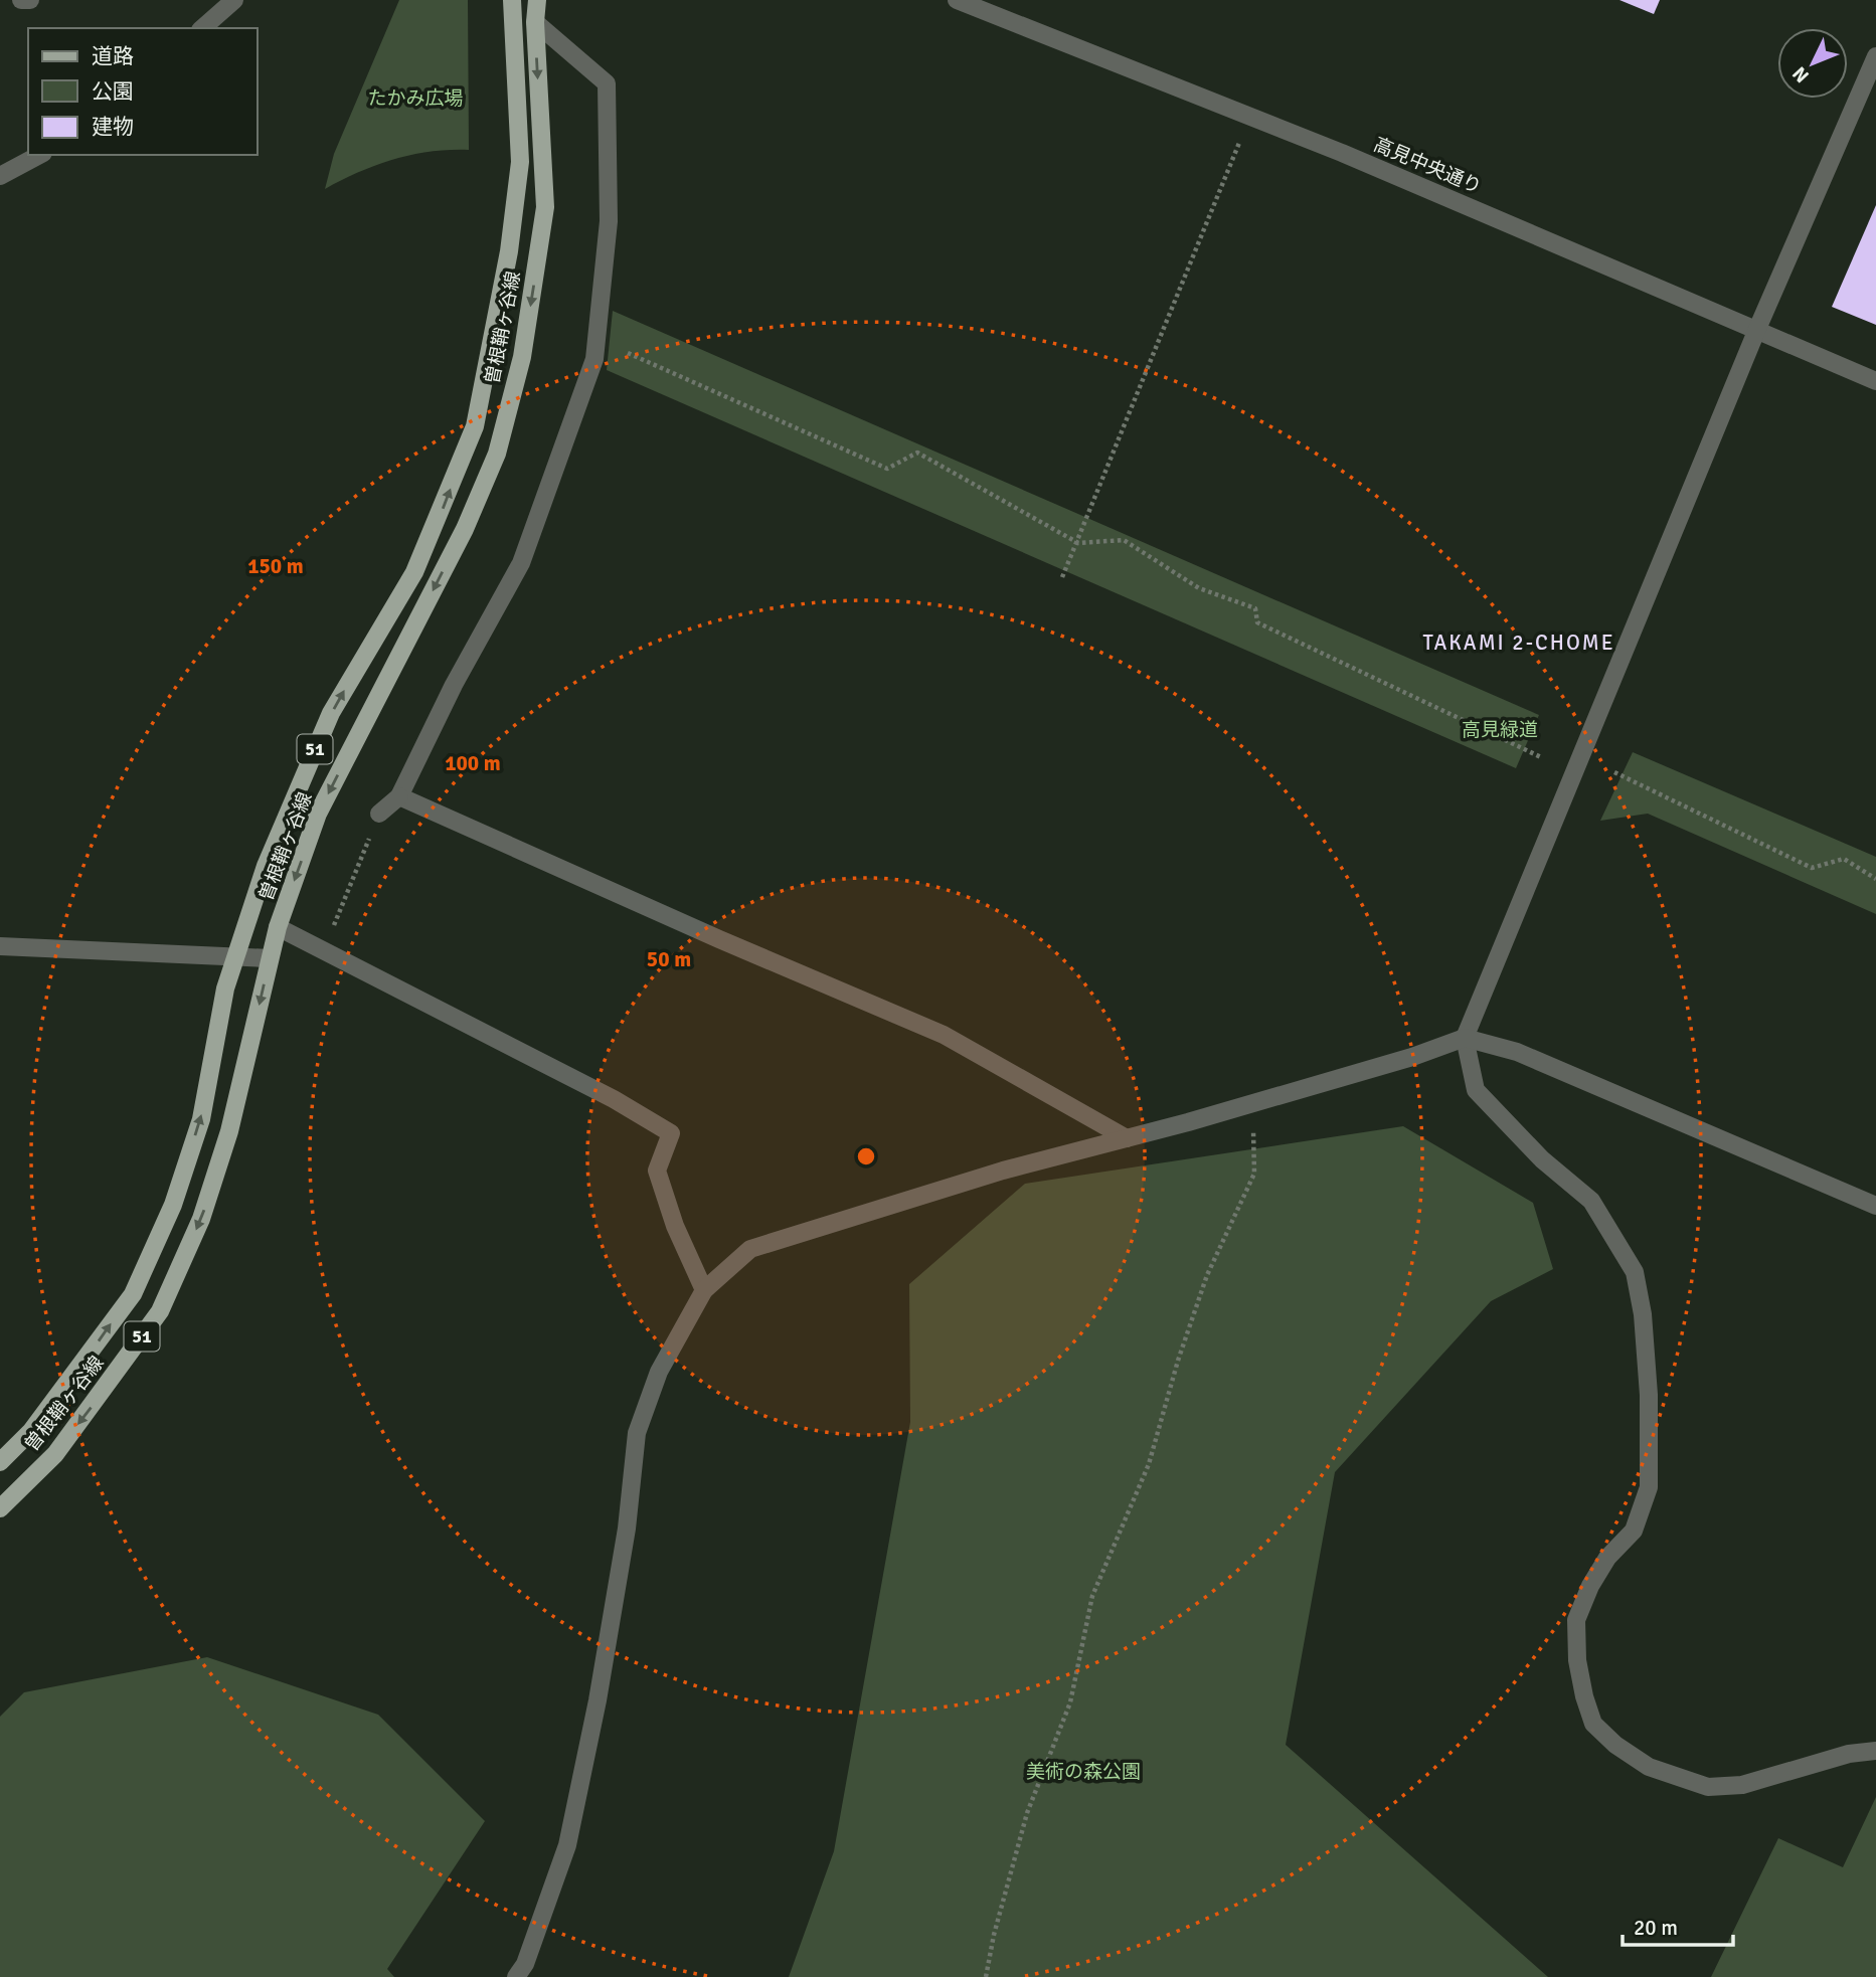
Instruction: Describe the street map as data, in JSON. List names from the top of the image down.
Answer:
{
  "streets": {
    "main road": ["曽根鞘ヶ谷線", "51"],
    "street": ["高見中央通り"]
  },
  "districts": ["TAKAMI 2-CHOME"],
  "parks": ["たかみ広場", "高見緑道", "美術の森公園"],
  "legend": ["道路", "公園", "建物"],
  "scale_bar": "20 m",
  "north": "bottom left",
  "rings": ["150 m", "100 m", "50 m"]
}
